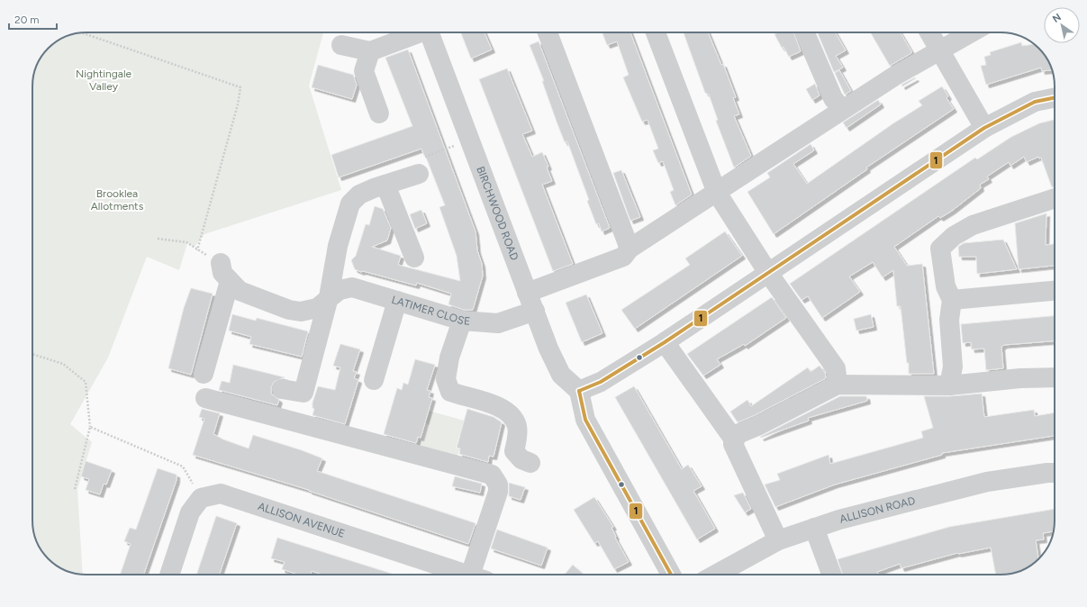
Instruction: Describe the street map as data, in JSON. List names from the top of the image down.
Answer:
{
  "streets": {
    "street": [
      "BIRCHWOOD ROAD",
      "LATIMER CLOSE",
      "ALLISON ROAD",
      "ALLISON AVENUE"
    ]
  },
  "crossings": [
    ["BIRCHWOOD ROAD", "LATIMER CLOSE"]
  ],
  "parks": ["Nightingale Valley", "Brooklea Allotments"],
  "lines": ["transit line 1"],
  "scale_bar": "20 m",
  "north": "top left"
}
